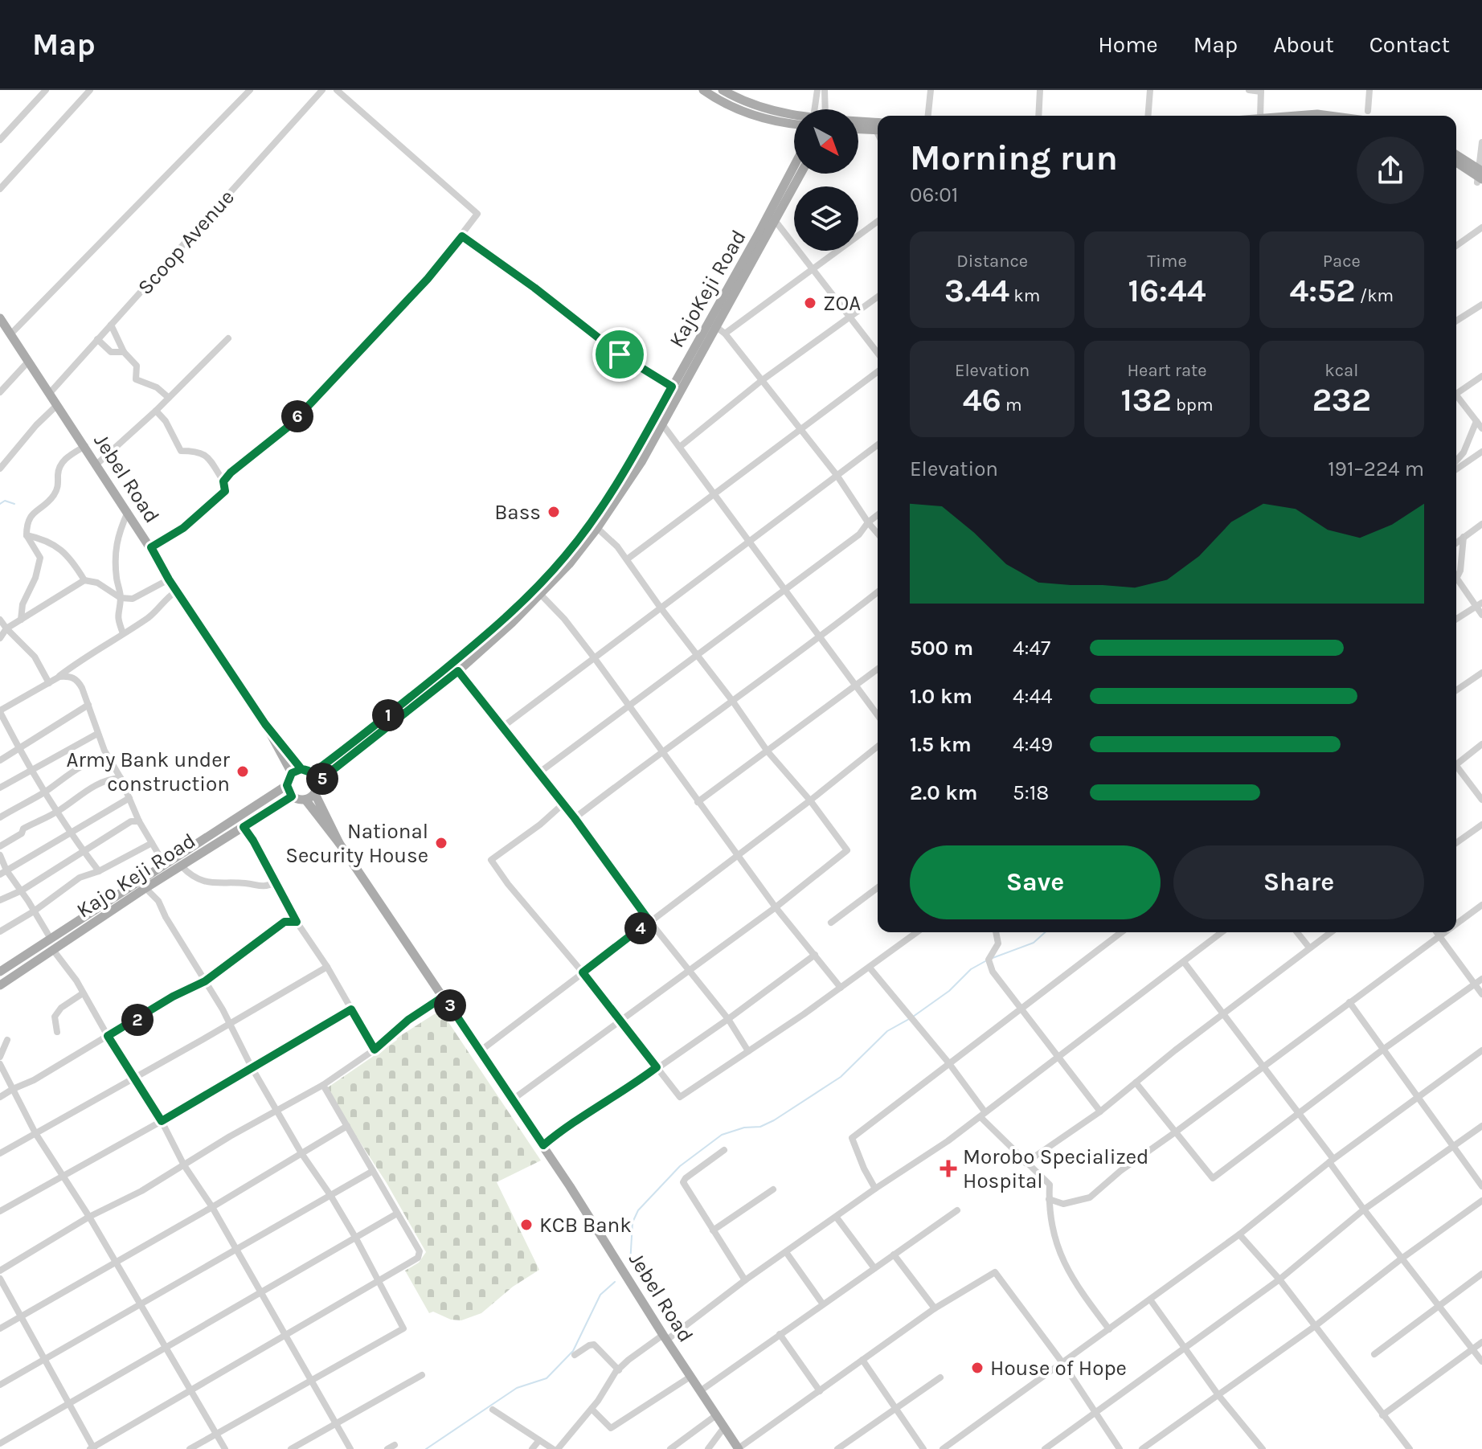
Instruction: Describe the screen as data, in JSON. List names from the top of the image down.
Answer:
{
  "streets": {
    "main road": ["KajoKeji Road", "Jebel Road", "Kajo Keji Road"],
    "street": ["Scoop Avenue"]
  },
  "crossings": [
    ["Scoop Avenue", "Jebel Road"],
    ["KajoKeji Road", "Jebel Road"],
    ["KajoKeji Road", "Kajo Keji Road"],
    ["Jebel Road", "Kajo Keji Road"]
  ],
  "places": {
    "other": [
      "ZOA",
      "Bass",
      "Army Bank under construction",
      "National Security House",
      "KCB Bank",
      "House of Hope"
    ],
    "health": ["Morobo Specialized Hospital"]
  },
  "north": "bottom right",
  "page": {
    "header": "Map",
    "nav": [
      "Home",
      "Map",
      "About",
      "Contact"
    ],
    "heading": ["Morning run", "06:01"],
    "stats": [
      ["Distance", "3.44 km"],
      ["Time", "16:44"],
      ["Pace", "4:52 /km"],
      ["Elevation", "46 m"],
      ["Heart rate", "132 bpm"],
      ["kcal", "232"]
    ],
    "pins": [
      "6",
      "1",
      "5",
      "4",
      "3",
      "2"
    ],
    "chart": ["Elevation", "191–224 m"],
    "list": [
      {
        "name": "500 m",
        "note": "4:47"
      },
      {
        "name": "1.0 km",
        "note": "4:44"
      },
      {
        "name": "1.5 km",
        "note": "4:49"
      },
      {
        "name": "2.0 km",
        "note": "5:18"
      }
    ],
    "buttons": ["Save", "Share"]
  }
}
